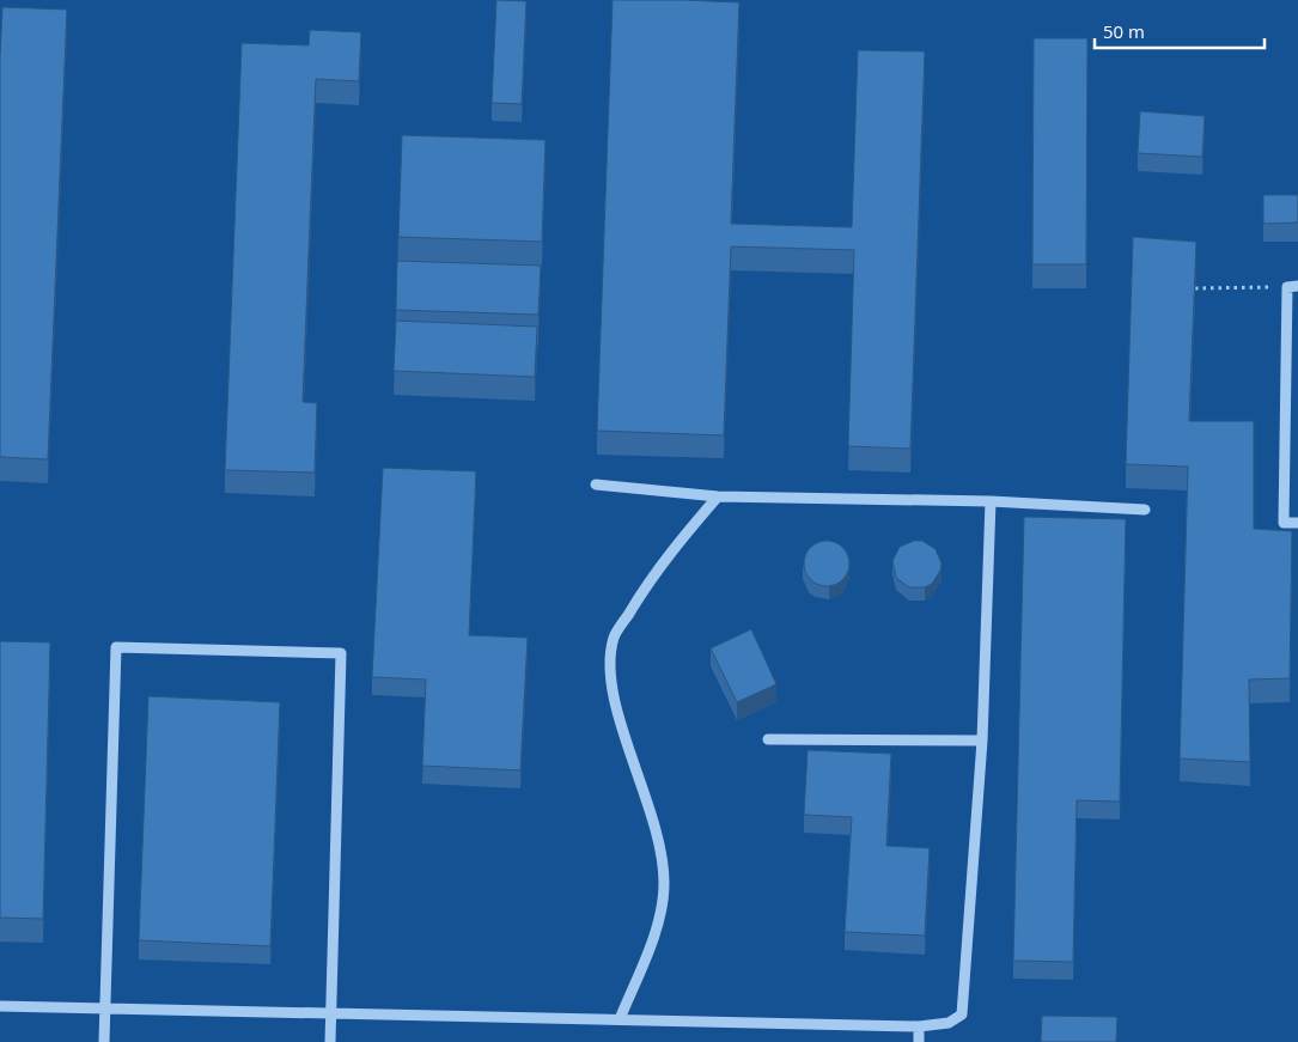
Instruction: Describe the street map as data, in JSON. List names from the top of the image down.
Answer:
{
  "scale_bar": "50 m"
}
